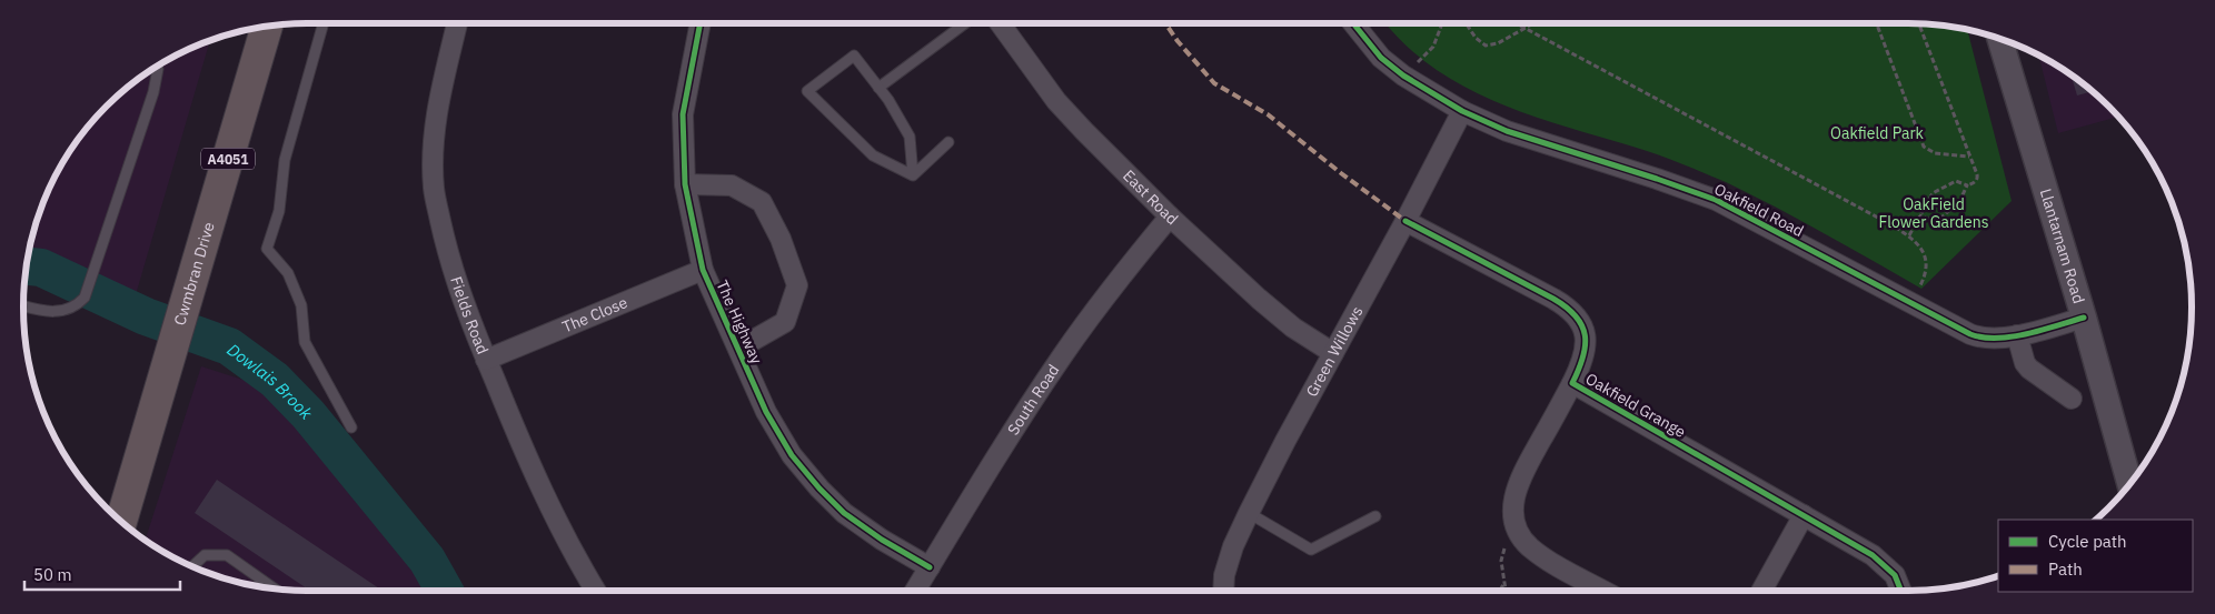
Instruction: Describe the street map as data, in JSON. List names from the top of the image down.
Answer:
{
  "streets": {
    "main road": ["A4051", "Cwmbran Drive"],
    "street": [
      "East Road",
      "Oakfield Road",
      "Llantarnam Road",
      "Fields Road",
      "The Close",
      "The Highway",
      "Green Willows",
      "South Road",
      "Oakfield Grange"
    ]
  },
  "crossings": [
    ["East Road", "Green Willows"],
    ["East Road", "South Road"],
    ["Oakfield Road", "Llantarnam Road"],
    ["Oakfield Road", "Green Willows"],
    ["Fields Road", "The Close"],
    ["The Close", "The Highway"],
    ["The Highway", "South Road"],
    ["Green Willows", "Oakfield Grange"]
  ],
  "water": ["Dowlais Brook"],
  "parks": ["Oakfield Park", "OakField Flower Gardens"],
  "legend": ["Cycle path", "Path"],
  "scale_bar": "50 m"
}
